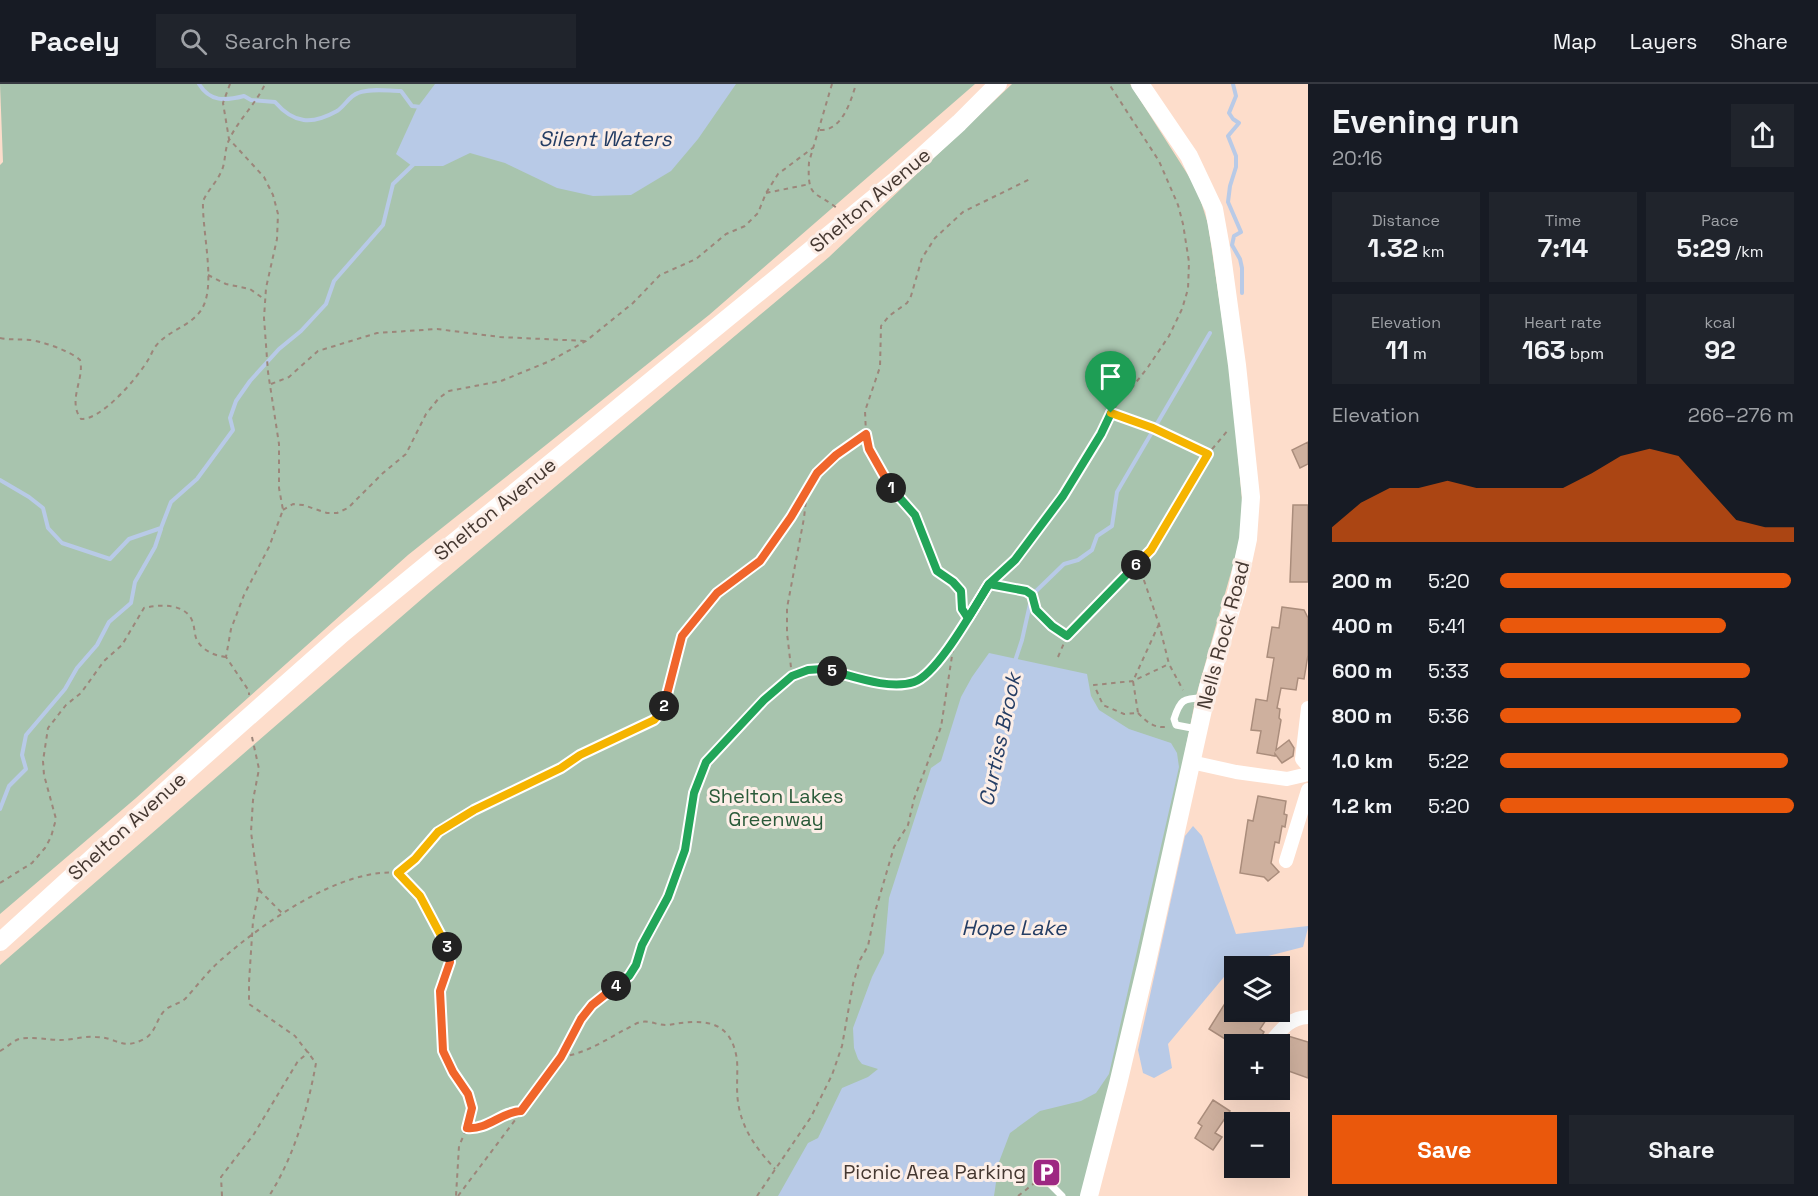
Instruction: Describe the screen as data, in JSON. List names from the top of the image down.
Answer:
{
  "streets": {
    "main road": ["Shelton Avenue", "Nells Rock Road"]
  },
  "water": ["Silent Waters", "Curtiss Brook", "Hope Lake"],
  "parks": ["Shelton Lakes Greenway"],
  "places": {
    "parking": ["Picnic Area Parking"]
  },
  "page": {
    "header": "Pacely",
    "search": "Search here",
    "nav": ["Map", "Layers", "Share"],
    "heading": ["Evening run", "20:16"],
    "stats": [
      ["Distance", "1.32 km"],
      ["Time", "7:14"],
      ["Pace", "5:29 /km"],
      ["Elevation", "11 m"],
      ["Heart rate", "163 bpm"],
      ["kcal", "92"]
    ],
    "chart": ["Elevation", "266–276 m"],
    "pins": [
      "1",
      "6",
      "5",
      "2",
      "3",
      "4"
    ],
    "list": [
      {
        "name": "200 m",
        "note": "5:20"
      },
      {
        "name": "400 m",
        "note": "5:41"
      },
      {
        "name": "600 m",
        "note": "5:33"
      },
      {
        "name": "800 m",
        "note": "5:36"
      },
      {
        "name": "1.0 km",
        "note": "5:22"
      },
      {
        "name": "1.2 km",
        "note": "5:20"
      }
    ],
    "map_buttons": ["+", "−"],
    "buttons": ["Save", "Share"]
  }
}
